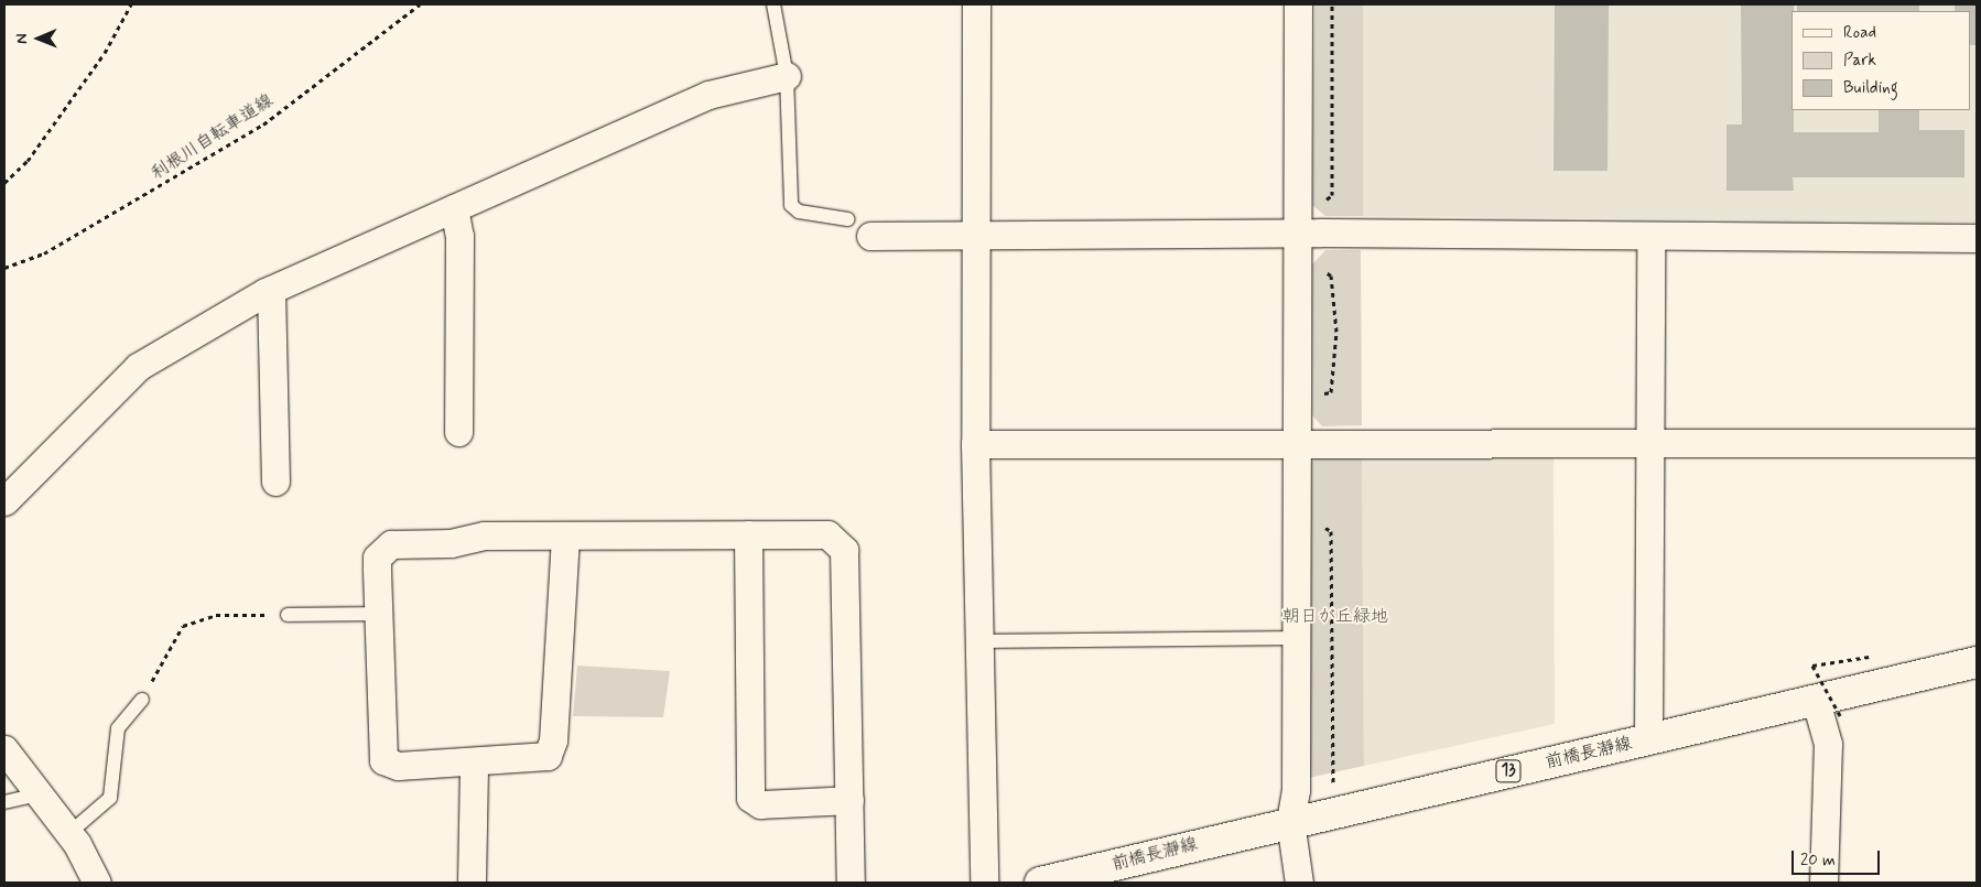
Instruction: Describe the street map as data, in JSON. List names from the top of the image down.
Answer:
{
  "streets": {
    "main road": ["前橋長瀞線", "13"],
    "path": ["利根川自転車道線"]
  },
  "parks": ["朝日が丘緑地"],
  "legend": ["Road", "Park", "Building"],
  "scale_bar": "20 m",
  "north": "left"
}
